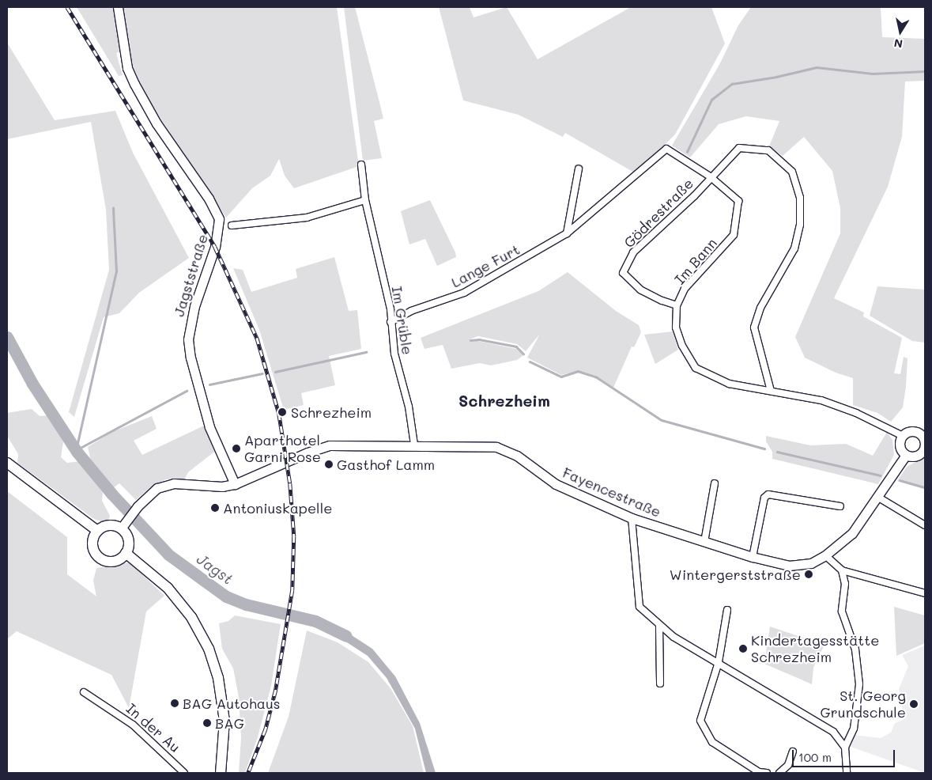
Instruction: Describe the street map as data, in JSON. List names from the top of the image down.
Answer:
{
  "streets": {
    "street": [
      "Gödrestraße",
      "Im Bann",
      "Lange Furt",
      "Jagststraße",
      "Im Grüble",
      "Fayencestraße",
      "In der Au"
    ]
  },
  "crossings": [
    ["Gödrestraße", "Im Bann"],
    ["Im Bann", "Lange Furt"],
    ["Im Bann", "Fayencestraße"],
    ["Lange Furt", "Im Grüble"],
    ["Jagststraße", "Fayencestraße"],
    ["Im Grüble", "Fayencestraße"]
  ],
  "districts": ["Schrezheim"],
  "water": ["Jagst"],
  "places": [
    "Schrezheim",
    "Aparthotel Garni Rose",
    "Gasthof Lamm",
    "Antoniuskapelle",
    "Wintergerststraße",
    "Kindertagesstätte Schrezheim",
    "BAG Autohaus",
    "St. Georg Grundschule",
    "BAG"
  ],
  "scale_bar": "100 m",
  "north": "bottom"
}
